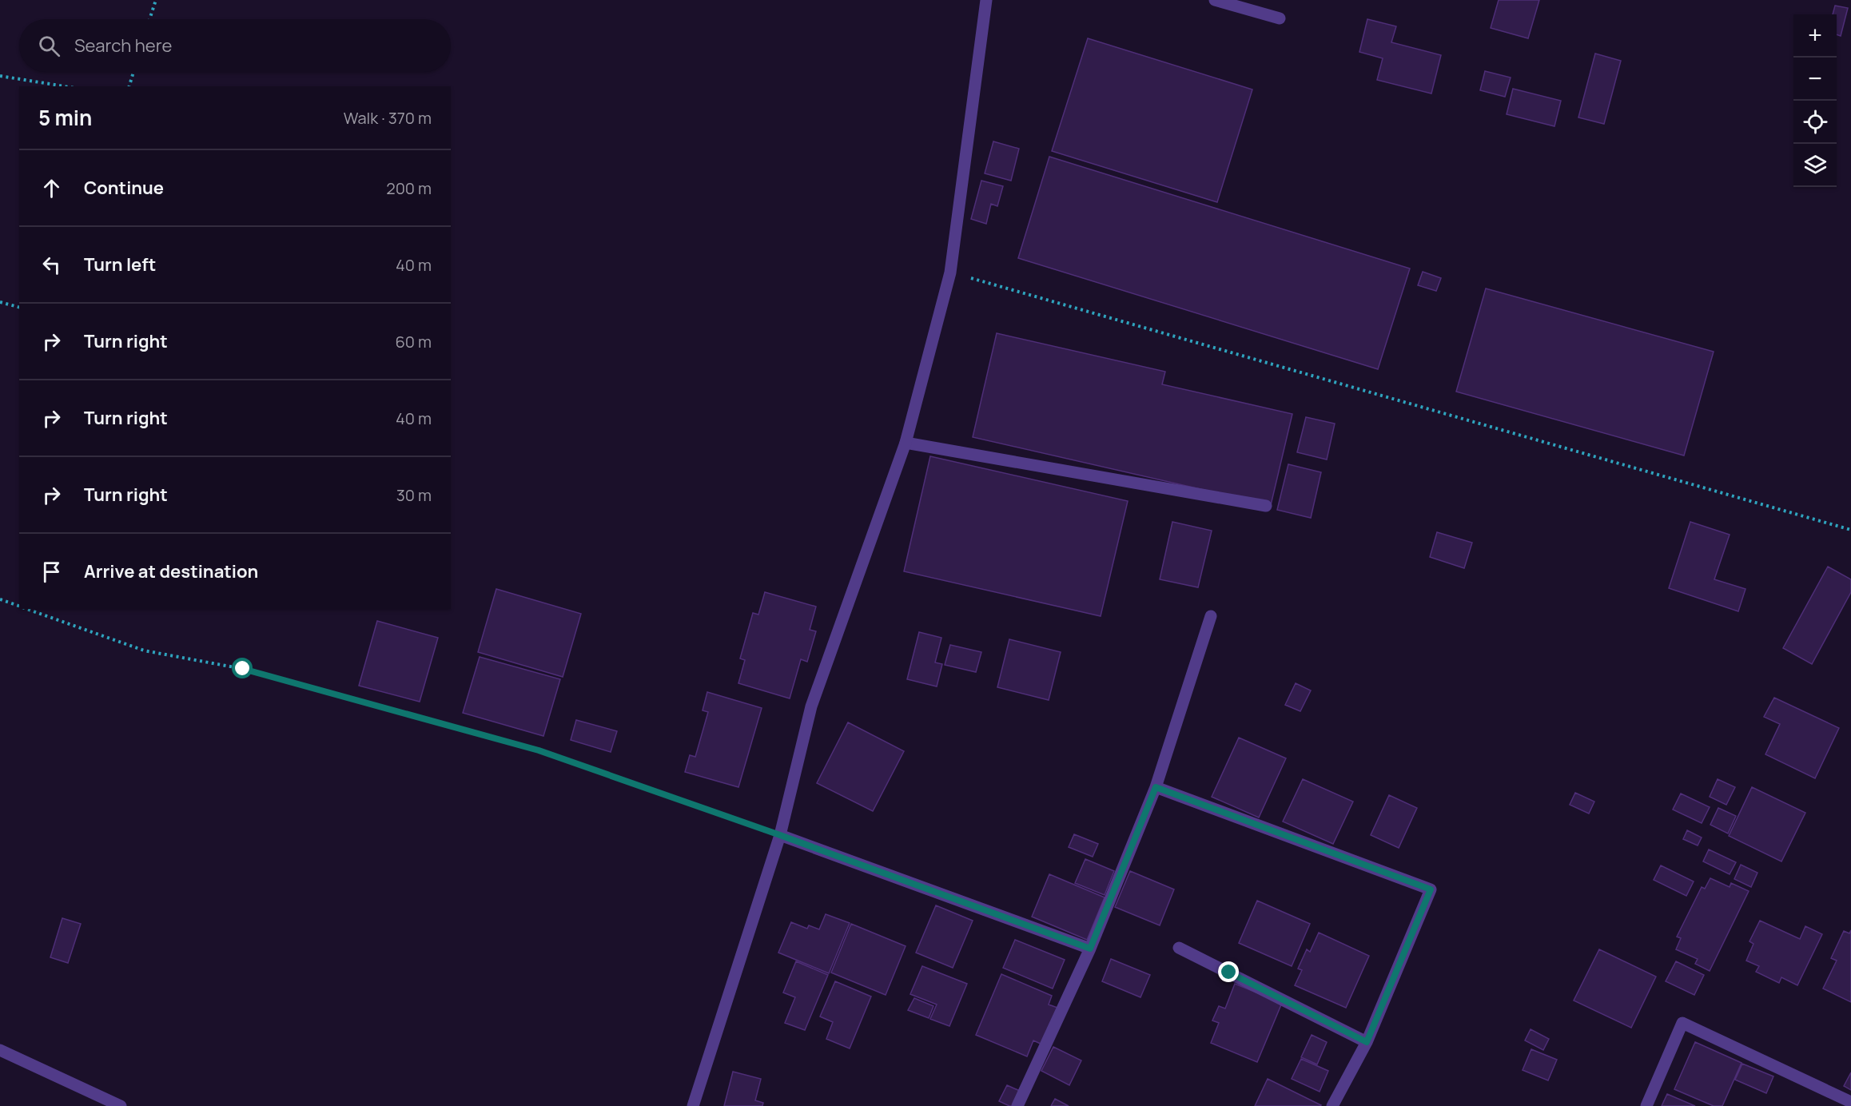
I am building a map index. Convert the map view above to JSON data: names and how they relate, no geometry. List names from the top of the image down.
{
  "page": {
    "map_buttons": ["+", "−"],
    "search": "Search here",
    "heading": ["5 min", "Walk · 370 m"],
    "list": [
      ["Continue", "200 m"],
      ["Turn left", "40 m"],
      ["Turn right", "60 m"],
      ["Turn right", "40 m"],
      ["Turn right", "30 m"],
      "Arrive at destination"
    ]
  }
}
